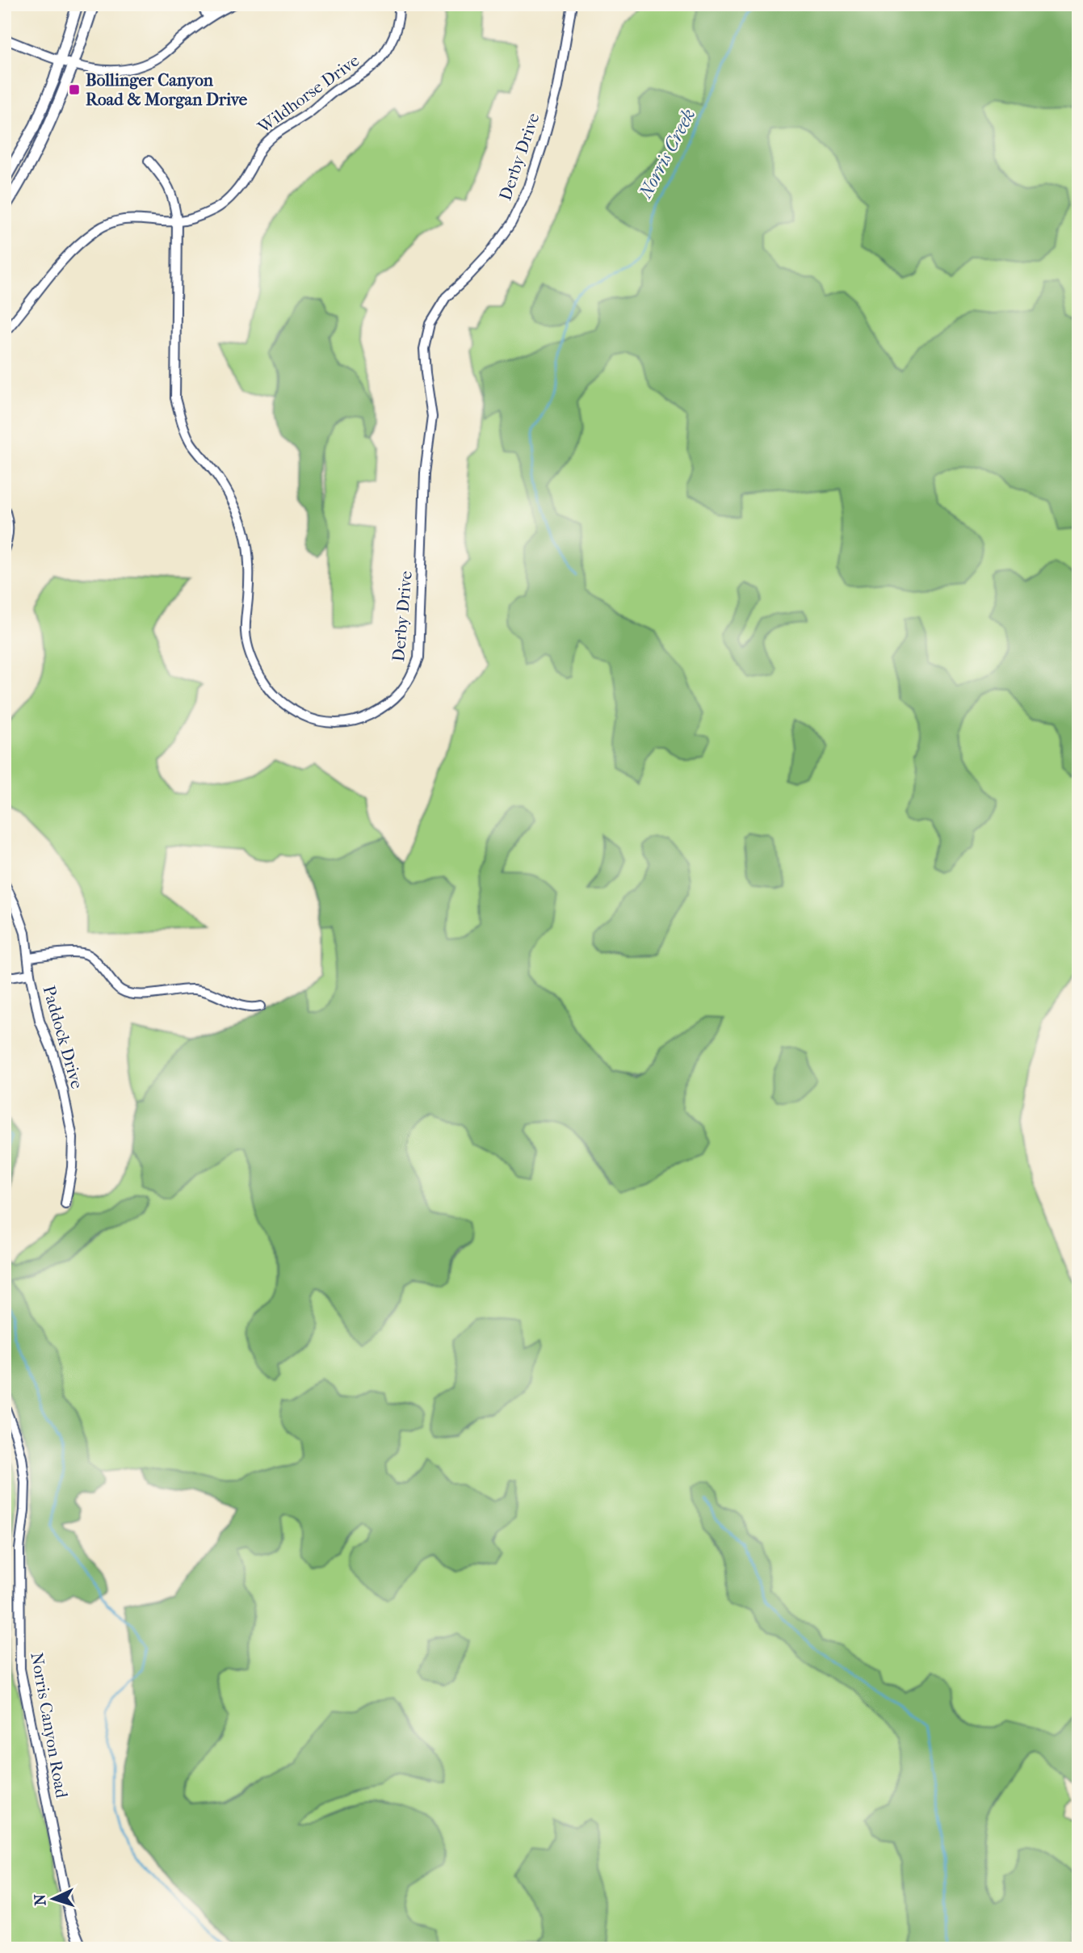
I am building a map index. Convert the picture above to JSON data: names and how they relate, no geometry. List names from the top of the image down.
{
  "streets": {
    "street": [
      "Wildhorse Drive",
      "Derby Drive",
      "Paddock Drive",
      "Norris Canyon Road"
    ]
  },
  "crossings": [
    ["Wildhorse Drive", "Derby Drive"]
  ],
  "water": ["Norris Creek"],
  "places": {
    "transit": ["Bollinger Canyon Road & Morgan Drive"]
  },
  "north": "left"
}
